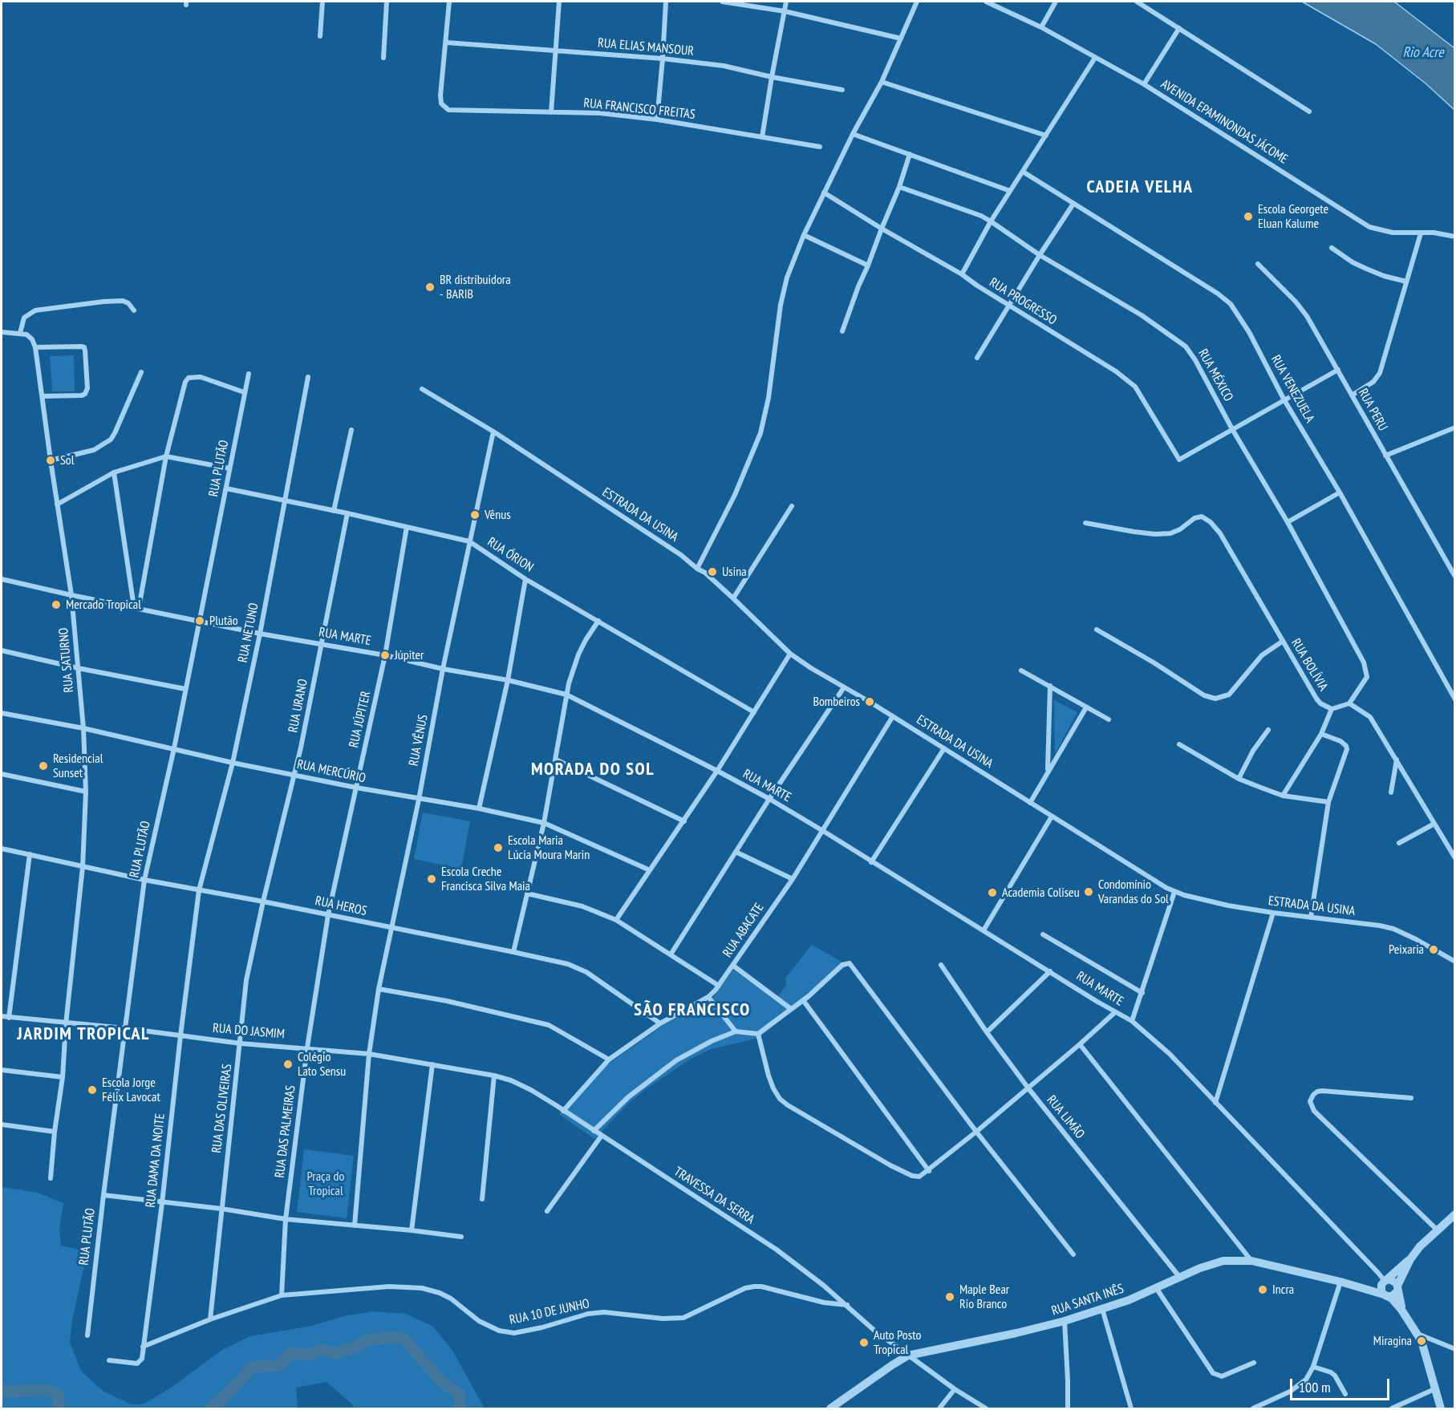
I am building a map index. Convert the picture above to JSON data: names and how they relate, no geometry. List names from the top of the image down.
{
  "streets": {
    "street": [
      "RUA ELIAS MANSOUR",
      "RUA FRANCISCO FREITAS",
      "AVENIDA EPAMINONDAS JÁCOME",
      "RUA PROGRESSO",
      "RUA MÉXICO",
      "RUA VENEZUELA",
      "RUA PERU",
      "RUA PLUTÃO",
      "ESTRADA DA USINA",
      "RUA ÓRION",
      "RUA NETUNO",
      "RUA MARTE",
      "RUA SATURNO",
      "RUA BOLÍVIA",
      "RUA URANO",
      "RUA JÚPITER",
      "RUA VÊNUS",
      "RUA MERCÚRIO",
      "RUA HEROS",
      "RUA ABACATE",
      "RUA DO JASMIM",
      "RUA DAS OLIVEIRAS",
      "RUA LIMÃO",
      "RUA DAS PALMEIRAS",
      "RUA DAMA DA NOITE",
      "TRAVESSA DA SERRA",
      "RUA SANTA INÊS",
      "RUA 10 DE JUNHO"
    ]
  },
  "crossings": [
    ["RUA ELIAS MANSOUR", "RUA FRANCISCO FREITAS"],
    ["RUA PROGRESSO", "RUA MÉXICO"],
    ["RUA PLUTÃO", "RUA ÓRION"],
    ["RUA PLUTÃO", "RUA MARTE"],
    ["RUA PLUTÃO", "RUA MERCÚRIO"],
    ["RUA PLUTÃO", "RUA HEROS"],
    ["RUA PLUTÃO", "RUA DO JASMIM"],
    ["ESTRADA DA USINA", "RUA VÊNUS"],
    ["ESTRADA DA USINA", "RUA ABACATE"],
    ["RUA ÓRION", "RUA NETUNO"],
    ["RUA ÓRION", "RUA URANO"],
    ["RUA ÓRION", "RUA JÚPITER"],
    ["RUA ÓRION", "RUA VÊNUS"],
    ["RUA NETUNO", "RUA MARTE"],
    ["RUA NETUNO", "RUA MERCÚRIO"],
    ["RUA NETUNO", "RUA HEROS"],
    ["RUA NETUNO", "RUA DAMA DA NOITE"],
    ["RUA MARTE", "RUA SATURNO"],
    ["RUA MARTE", "RUA URANO"],
    ["RUA MARTE", "RUA JÚPITER"],
    ["RUA MARTE", "RUA VÊNUS"],
    ["RUA MARTE", "RUA ABACATE"],
    ["RUA MARTE", "RUA SANTA INÊS"],
    ["RUA SATURNO", "RUA MERCÚRIO"],
    ["RUA SATURNO", "RUA HEROS"],
    ["RUA SATURNO", "RUA DO JASMIM"],
    ["RUA URANO", "RUA MERCÚRIO"],
    ["RUA URANO", "RUA HEROS"],
    ["RUA URANO", "RUA DAS OLIVEIRAS"],
    ["RUA JÚPITER", "RUA MERCÚRIO"],
    ["RUA JÚPITER", "RUA HEROS"],
    ["RUA JÚPITER", "RUA DAS PALMEIRAS"],
    ["RUA VÊNUS", "RUA MERCÚRIO"],
    ["RUA VÊNUS", "RUA HEROS"],
    ["RUA VÊNUS", "RUA DO JASMIM"],
    ["RUA HEROS", "RUA ABACATE"],
    ["RUA HEROS", "RUA DAS OLIVEIRAS"],
    ["RUA HEROS", "RUA DAS PALMEIRAS"],
    ["RUA HEROS", "RUA DAMA DA NOITE"],
    ["RUA ABACATE", "TRAVESSA DA SERRA"],
    ["RUA DO JASMIM", "RUA DAS OLIVEIRAS"],
    ["RUA DO JASMIM", "RUA DAS PALMEIRAS"],
    ["RUA DO JASMIM", "RUA DAMA DA NOITE"],
    ["RUA DO JASMIM", "TRAVESSA DA SERRA"],
    ["RUA DAS OLIVEIRAS", "RUA 10 DE JUNHO"],
    ["RUA LIMÃO", "RUA SANTA INÊS"],
    ["RUA DAS PALMEIRAS", "RUA 10 DE JUNHO"],
    ["RUA DAMA DA NOITE", "RUA 10 DE JUNHO"],
    ["TRAVESSA DA SERRA", "RUA SANTA INÊS"],
    ["TRAVESSA DA SERRA", "RUA 10 DE JUNHO"]
  ],
  "districts": [
    "CADEIA VELHA",
    "MORADA DO SOL",
    "SÃO FRANCISCO",
    "JARDIM TROPICAL"
  ],
  "water": ["Rio Acre"],
  "parks": ["Praça do Tropical"],
  "places": [
    "Escola Georgete Eluan Kalume",
    "BR distribuidora - BARIB",
    "Sol",
    "Vênus",
    "Usina",
    "Mercado Tropical",
    "Plutão",
    "Júpiter",
    "Bombeiros",
    "Residencial Sunset",
    "Escola Maria Lúcia Moura Marin",
    "Escola Creche Francisca Silva Maia",
    "Condomínio Varandas do Sol",
    "Academia Coliseu",
    "Peixaria",
    "Colégio Lato Sensu",
    "Escola Jorge Félix Lavocat",
    "Incra",
    "Maple Bear Rio Branco",
    "Miragina",
    "Auto Posto Tropical"
  ],
  "scale_bar": "100 m"
}
